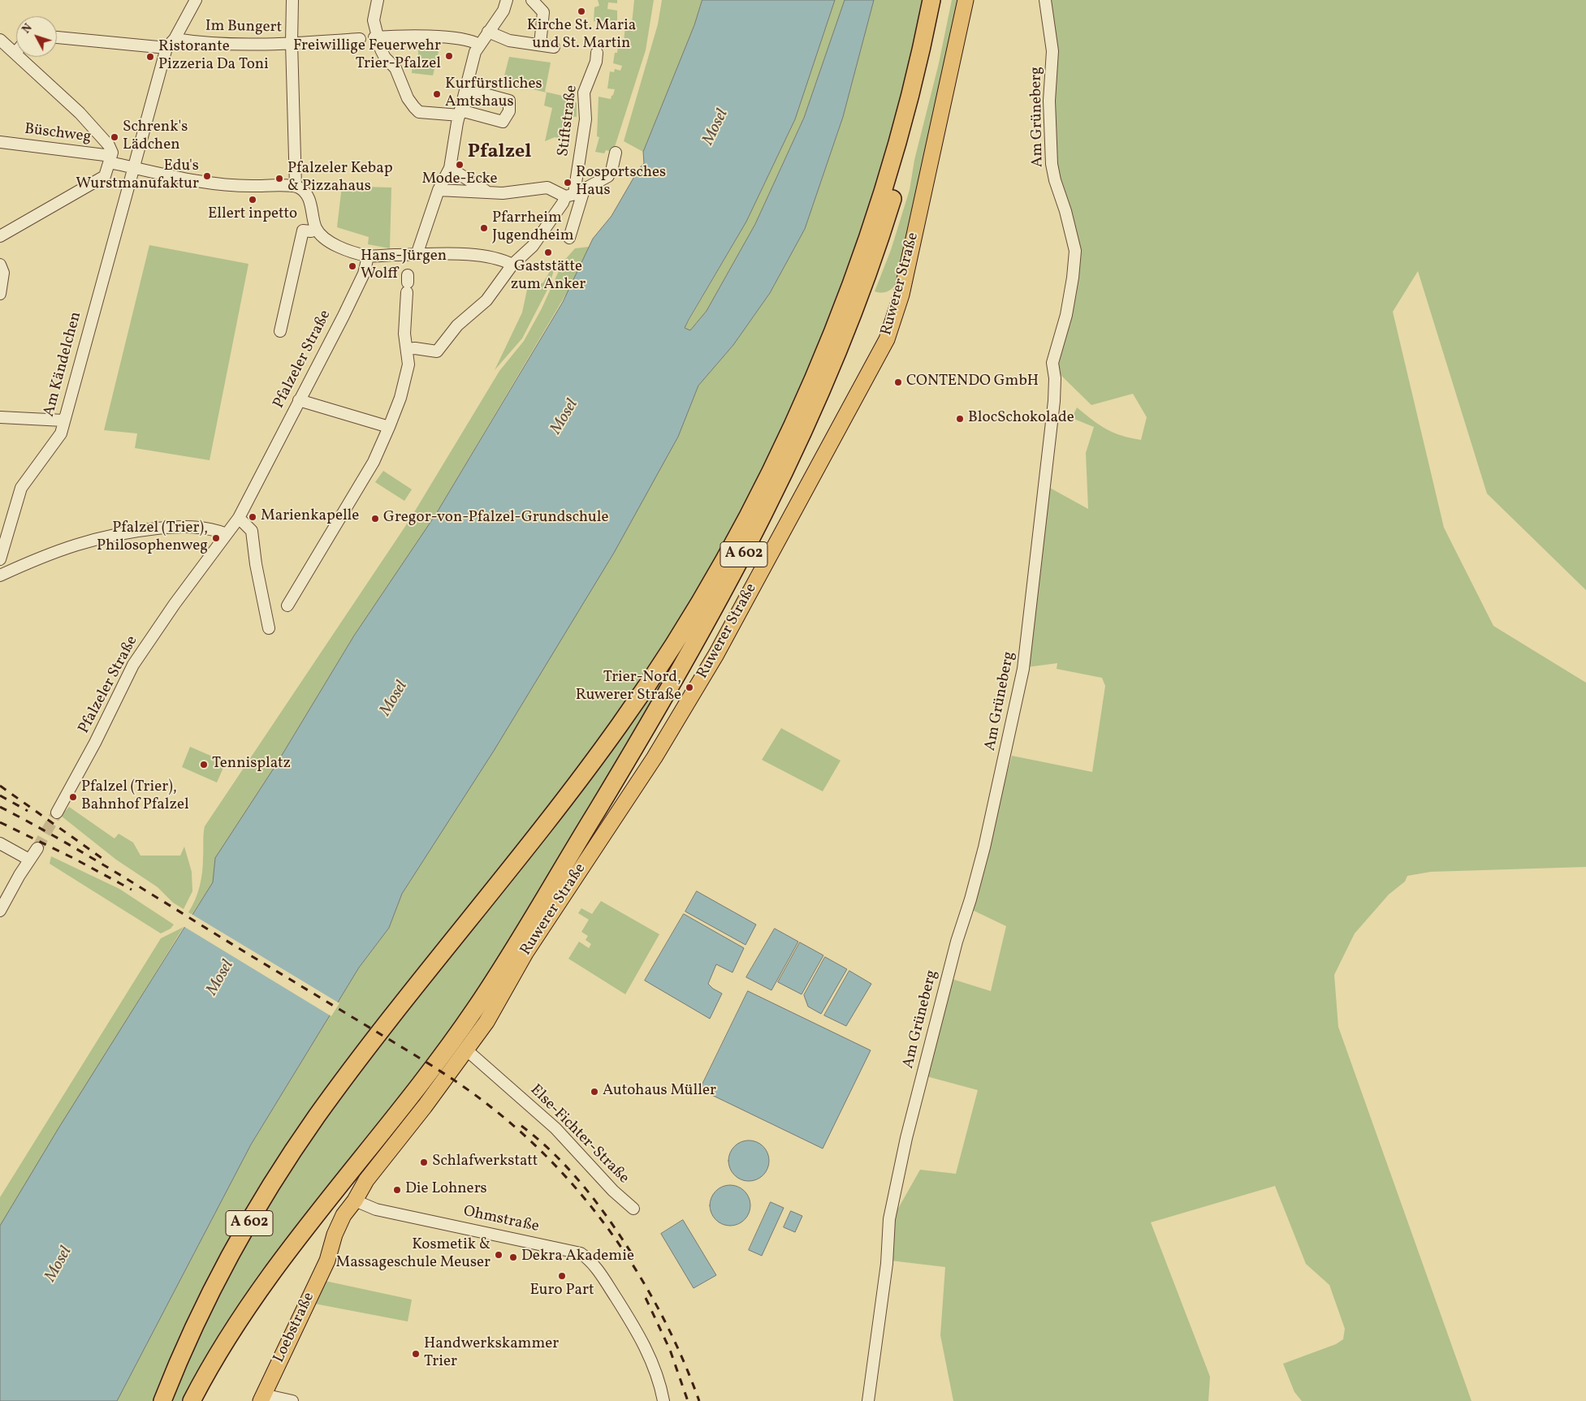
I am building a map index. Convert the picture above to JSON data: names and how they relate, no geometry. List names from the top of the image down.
{
  "streets": {
    "highway": ["A 602"],
    "main road": ["Ruwerer Straße", "Loebstraße"],
    "street": [
      "Im Bungert",
      "Am Grüneberg",
      "Stiftstraße",
      "Büschweg",
      "Pfalzeler Straße",
      "Am Kändelchen",
      "Else-Fichter-Straße",
      "Ohmstraße"
    ]
  },
  "crossings": [
    ["Im Bungert", "Büschweg"],
    ["Büschweg", "Am Kändelchen"],
    ["Ruwerer Straße", "Else-Fichter-Straße"],
    ["Ruwerer Straße", "Ohmstraße"],
    ["Ruwerer Straße", "Loebstraße"],
    ["Ohmstraße", "Loebstraße"]
  ],
  "districts": ["Pfalzel"],
  "water": ["Mosel"],
  "places": [
    "Kirche St. Maria und St. Martin",
    "Freiwillige Feuerwehr Trier-Pfalzel",
    "Ristorante Pizzeria Da Toni",
    "Kurfürstliches Amtshaus",
    "Schrenk's Lädchen",
    "Mode-Ecke",
    "Edu's Wurstmanufaktur",
    "Pfalzeler Kebap & Pizzahaus",
    "Rosportsches Haus",
    "Ellert inpetto",
    "Pfarrheim Jugendheim",
    "Gaststätte zum Anker",
    "Hans-Jürgen Wolff",
    "CONTENDO GmbH",
    "BlocSchokolade",
    "Marienkapelle",
    "Gregor-von-Pfalzel-Grundschule",
    "Pfalzel (Trier), Philosophenweg",
    "Trier-Nord, Ruwerer Straße",
    "Tennisplatz",
    "Pfalzel (Trier), Bahnhof Pfalzel",
    "Autohaus Müller",
    "Schlafwerkstatt",
    "Die Lohners",
    "Kosmetik & Massageschule Meuser",
    "Dekra Akademie",
    "Euro Part",
    "Handwerkskammer Trier"
  ],
  "north": "top left"
}
